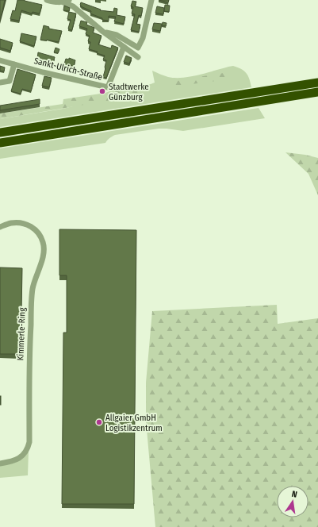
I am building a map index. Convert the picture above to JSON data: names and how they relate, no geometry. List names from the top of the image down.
{
  "streets": {
    "street": ["Sankt-Ulrich-Straße", "Kimmerle-Ring"]
  },
  "places": ["Stadtwerke Günzburg", "Allgaier GmbH Logistikzentrum"],
  "north": "top"
}
